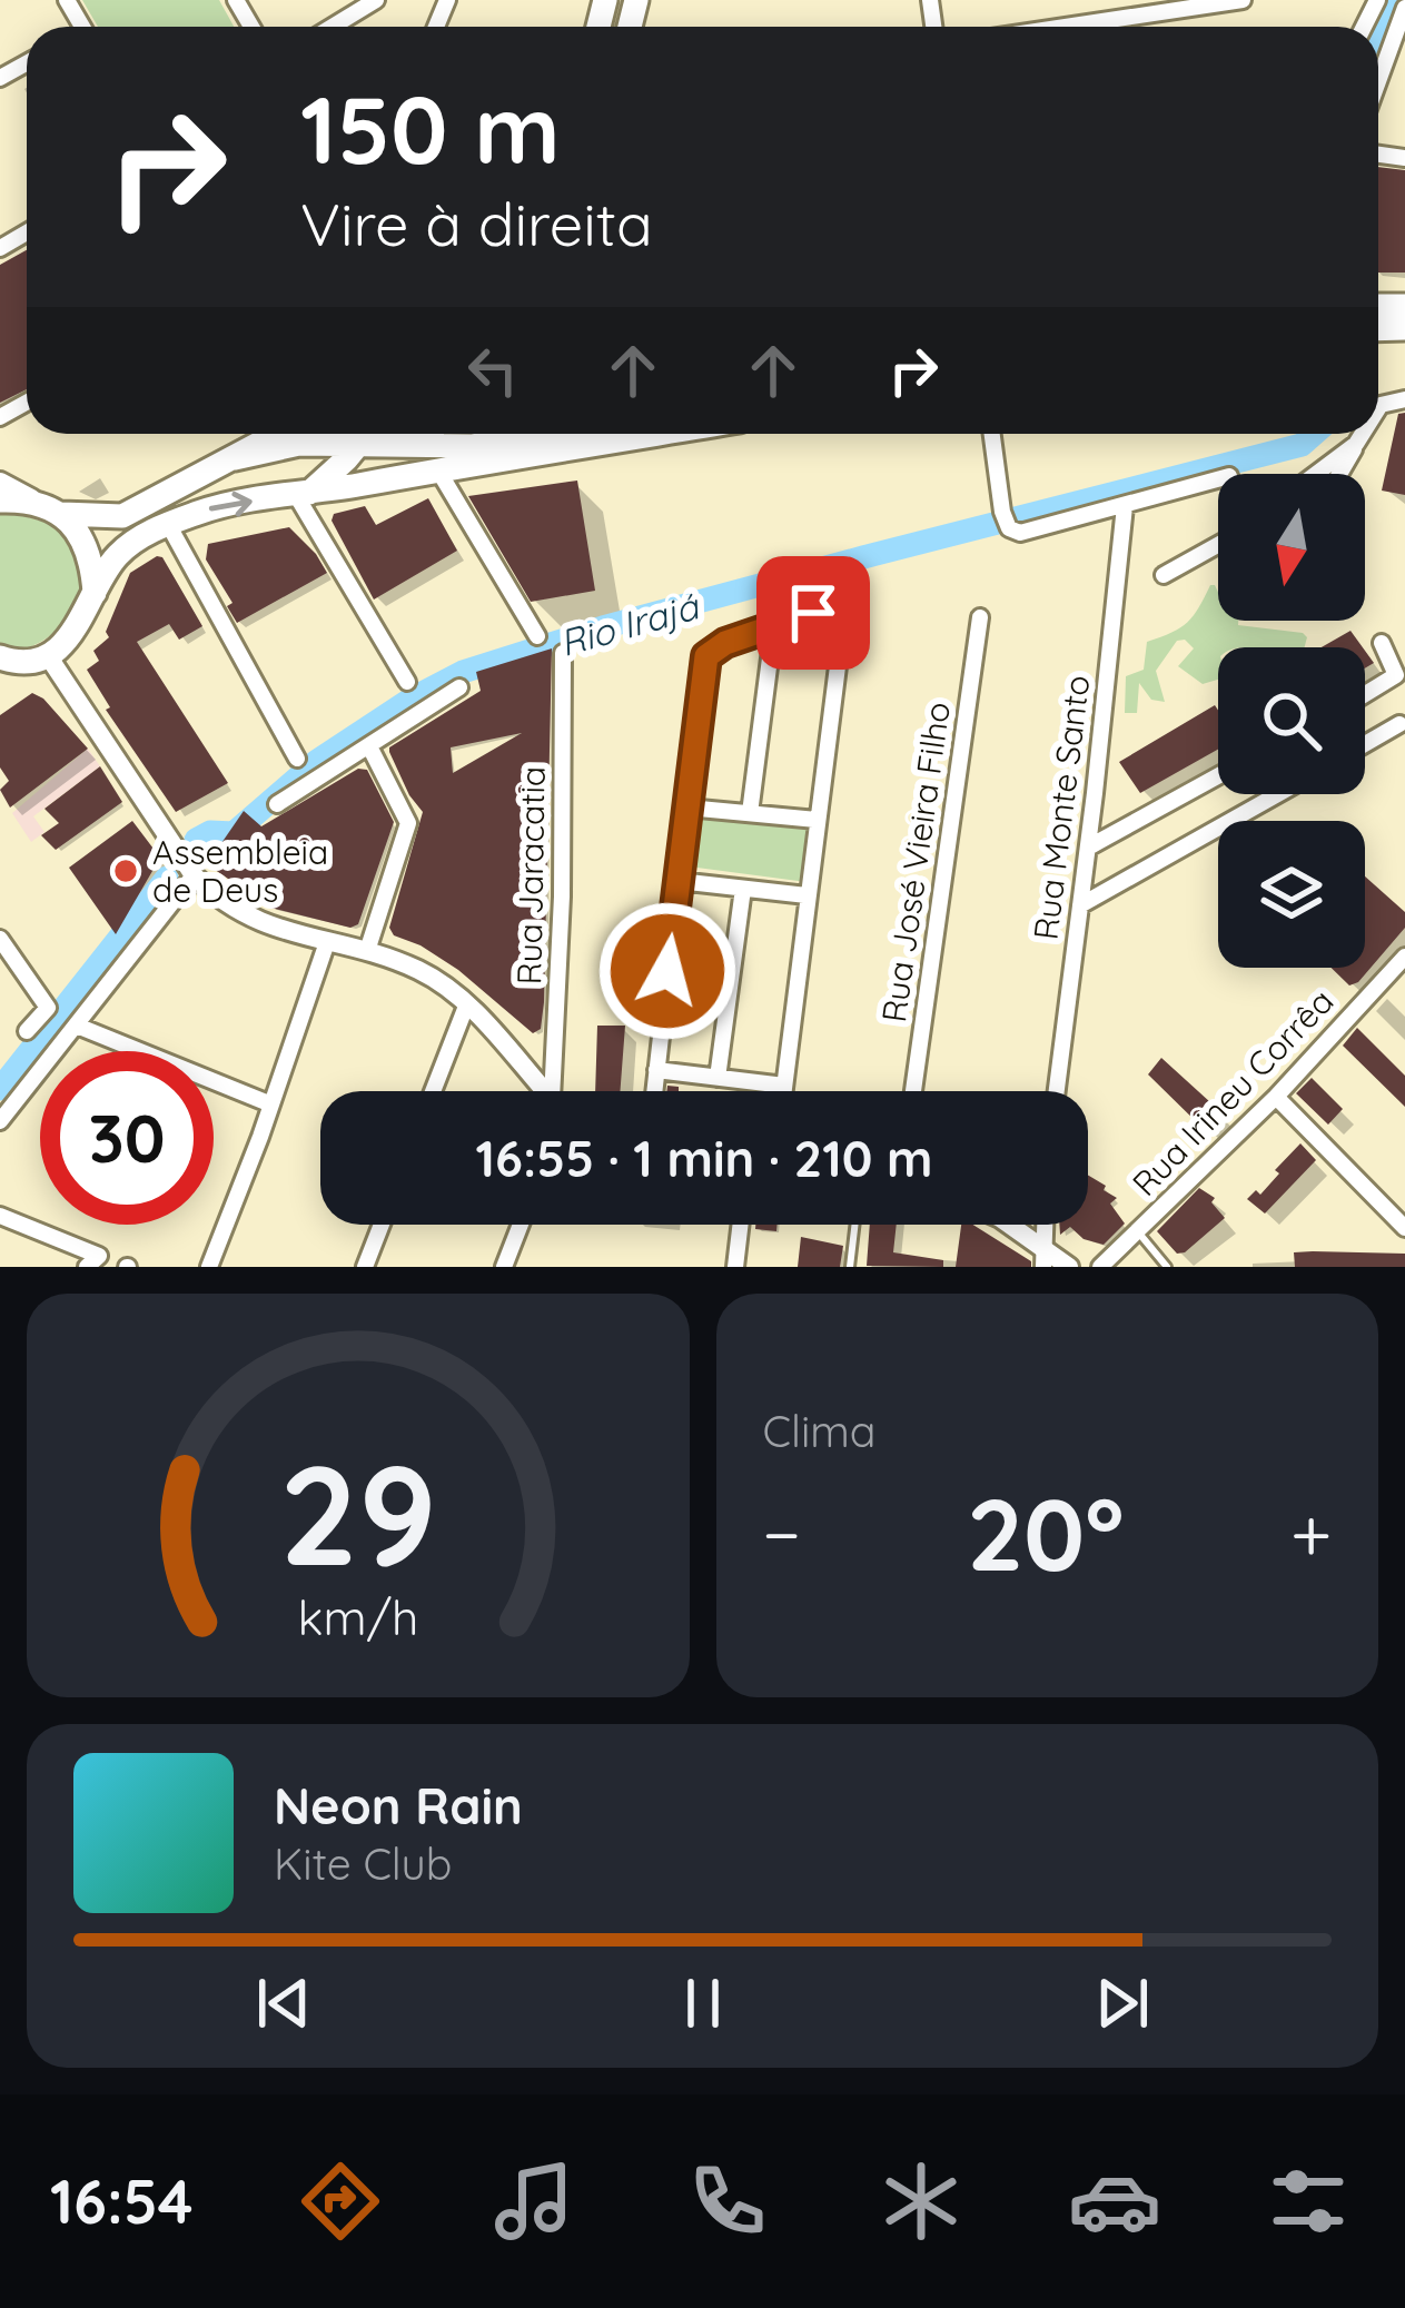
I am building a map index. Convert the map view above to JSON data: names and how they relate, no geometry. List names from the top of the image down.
{
  "streets": {
    "street": [
      "Rua Monte Santo",
      "Rua José Vieira Filho",
      "Rua Jaracatia",
      "Rua Irineu Corrêa"
    ]
  },
  "water": ["Rio Irajá"],
  "places": ["Assembleia de Deus"],
  "north": "bottom",
  "page": {
    "turn": ["150 m", "Vire à direita"],
    "limit": "30",
    "trip": "16:55 · 1 min · 210 m",
    "tile": "Clima",
    "heat": ["−", "20°", "+"],
    "song": ["Neon Rain", "Kite Club"],
    "tabs": "16:54",
    "gauge": ["29", "km/h"]
  }
}
